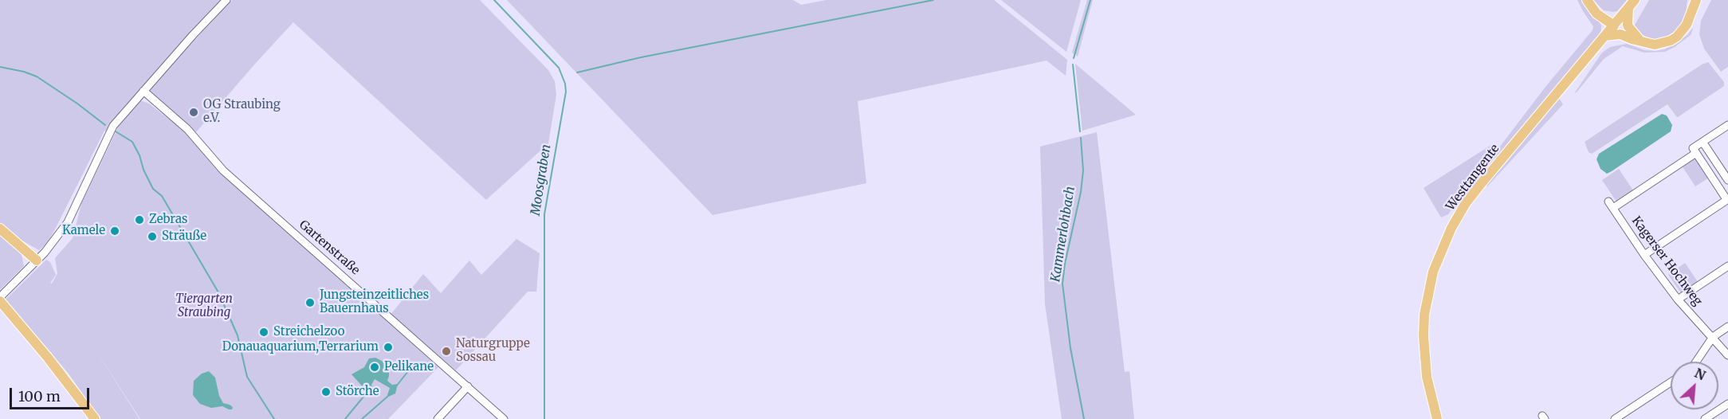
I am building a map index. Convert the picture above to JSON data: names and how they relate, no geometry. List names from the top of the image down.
{
  "streets": {
    "main road": ["Westtangente"],
    "street": ["Gartenstraße", "Kagerser Hochweg"]
  },
  "water": ["Moosgraben", "Kammerlohbach"],
  "parks": ["Tiergarten Straubing"],
  "places": [
    "OG Straubing e.V.",
    "Zebras",
    "Kamele",
    "Sträuße",
    "Jungsteinzeitliches Bauernhaus",
    "Streichelzoo",
    "Donauaquarium,Terrarium",
    "Naturgruppe Sossau",
    "Pelikane",
    "Störche"
  ],
  "scale_bar": "100 m",
  "north": "top right"
}
